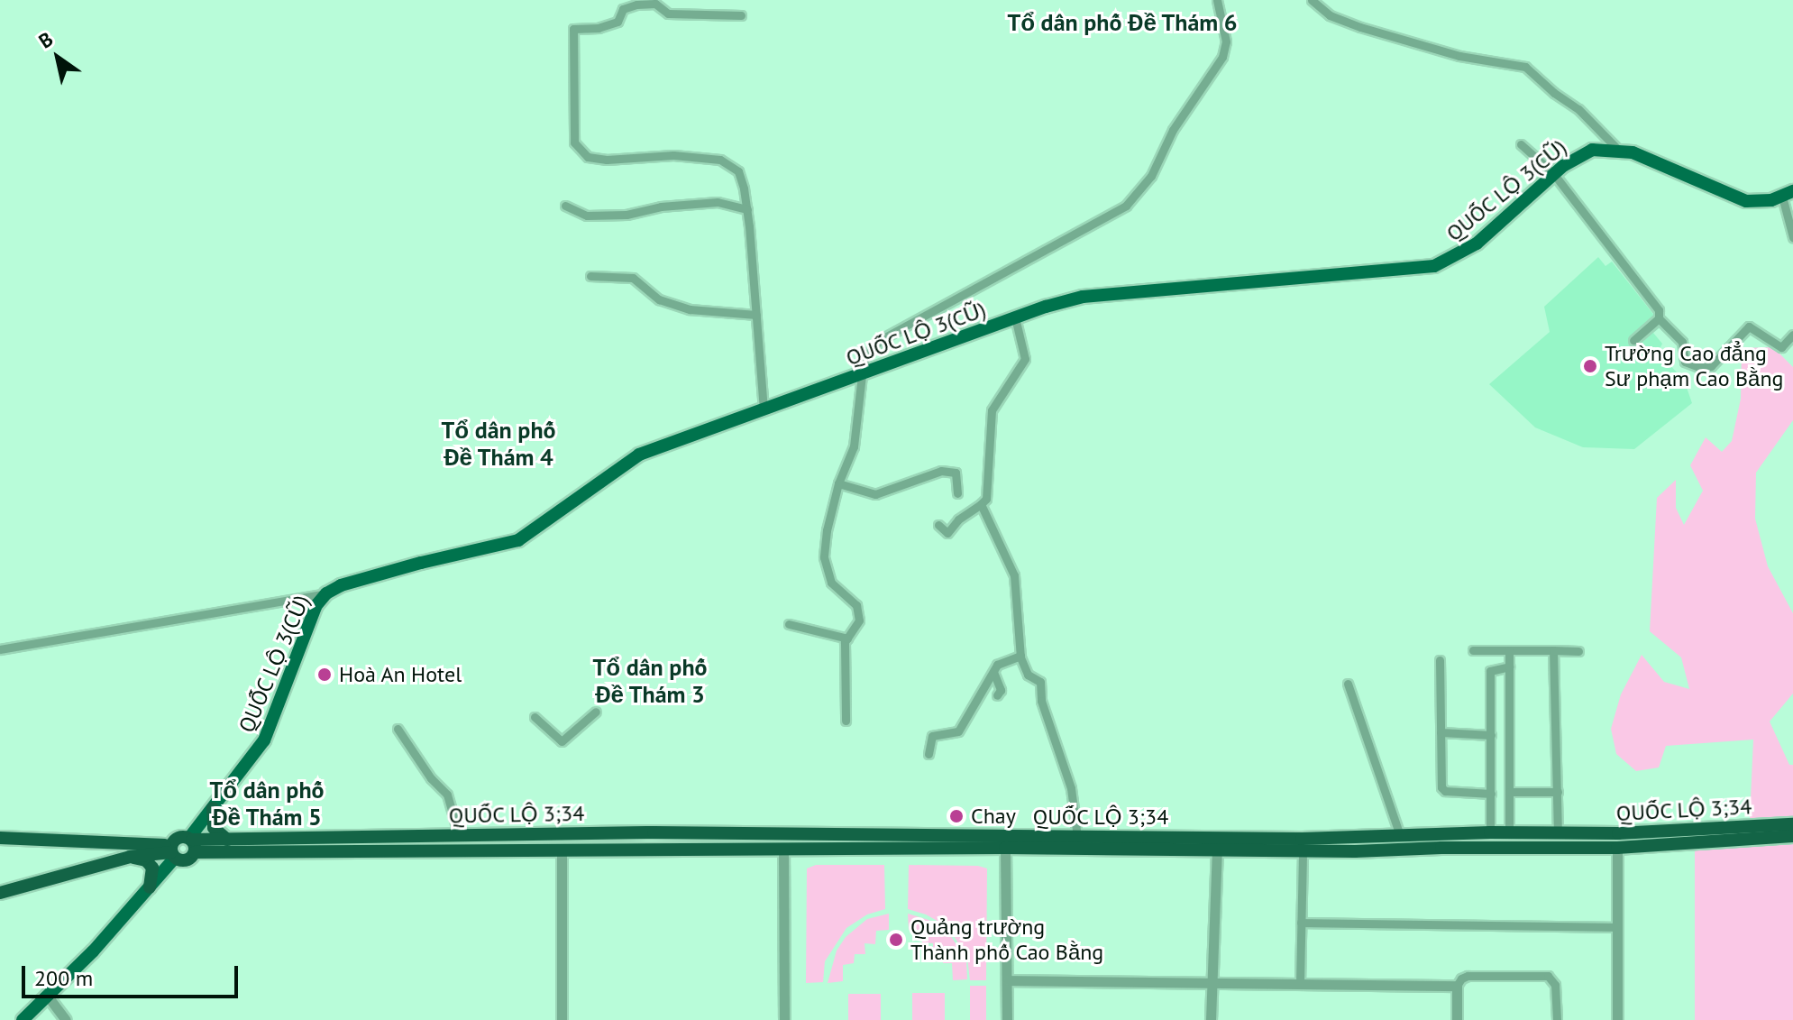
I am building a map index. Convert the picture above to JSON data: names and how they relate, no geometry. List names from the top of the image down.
{
  "streets": {
    "highway": ["QUỐC LỘ 3;34"],
    "main road": ["QUỐC LỘ 3(CŨ)"]
  },
  "crossings": [
    ["QUỐC LỘ 3(CŨ)", "QUỐC LỘ 3;34"]
  ],
  "districts": [
    "Tổ dân phố Đề Thám 6",
    "Tổ dân phố Đề Thám 4",
    "Tổ dân phố Đề Thám 3",
    "Tổ dân phố Đề Thám 5"
  ],
  "places": [
    "Trường Cao đẳng Sư phạm Cao Bằng",
    "Hoà An Hotel",
    "Chay",
    "Quảng trường Thành phố Cao Bằng"
  ],
  "scale_bar": "200 m",
  "north": "top left"
}
